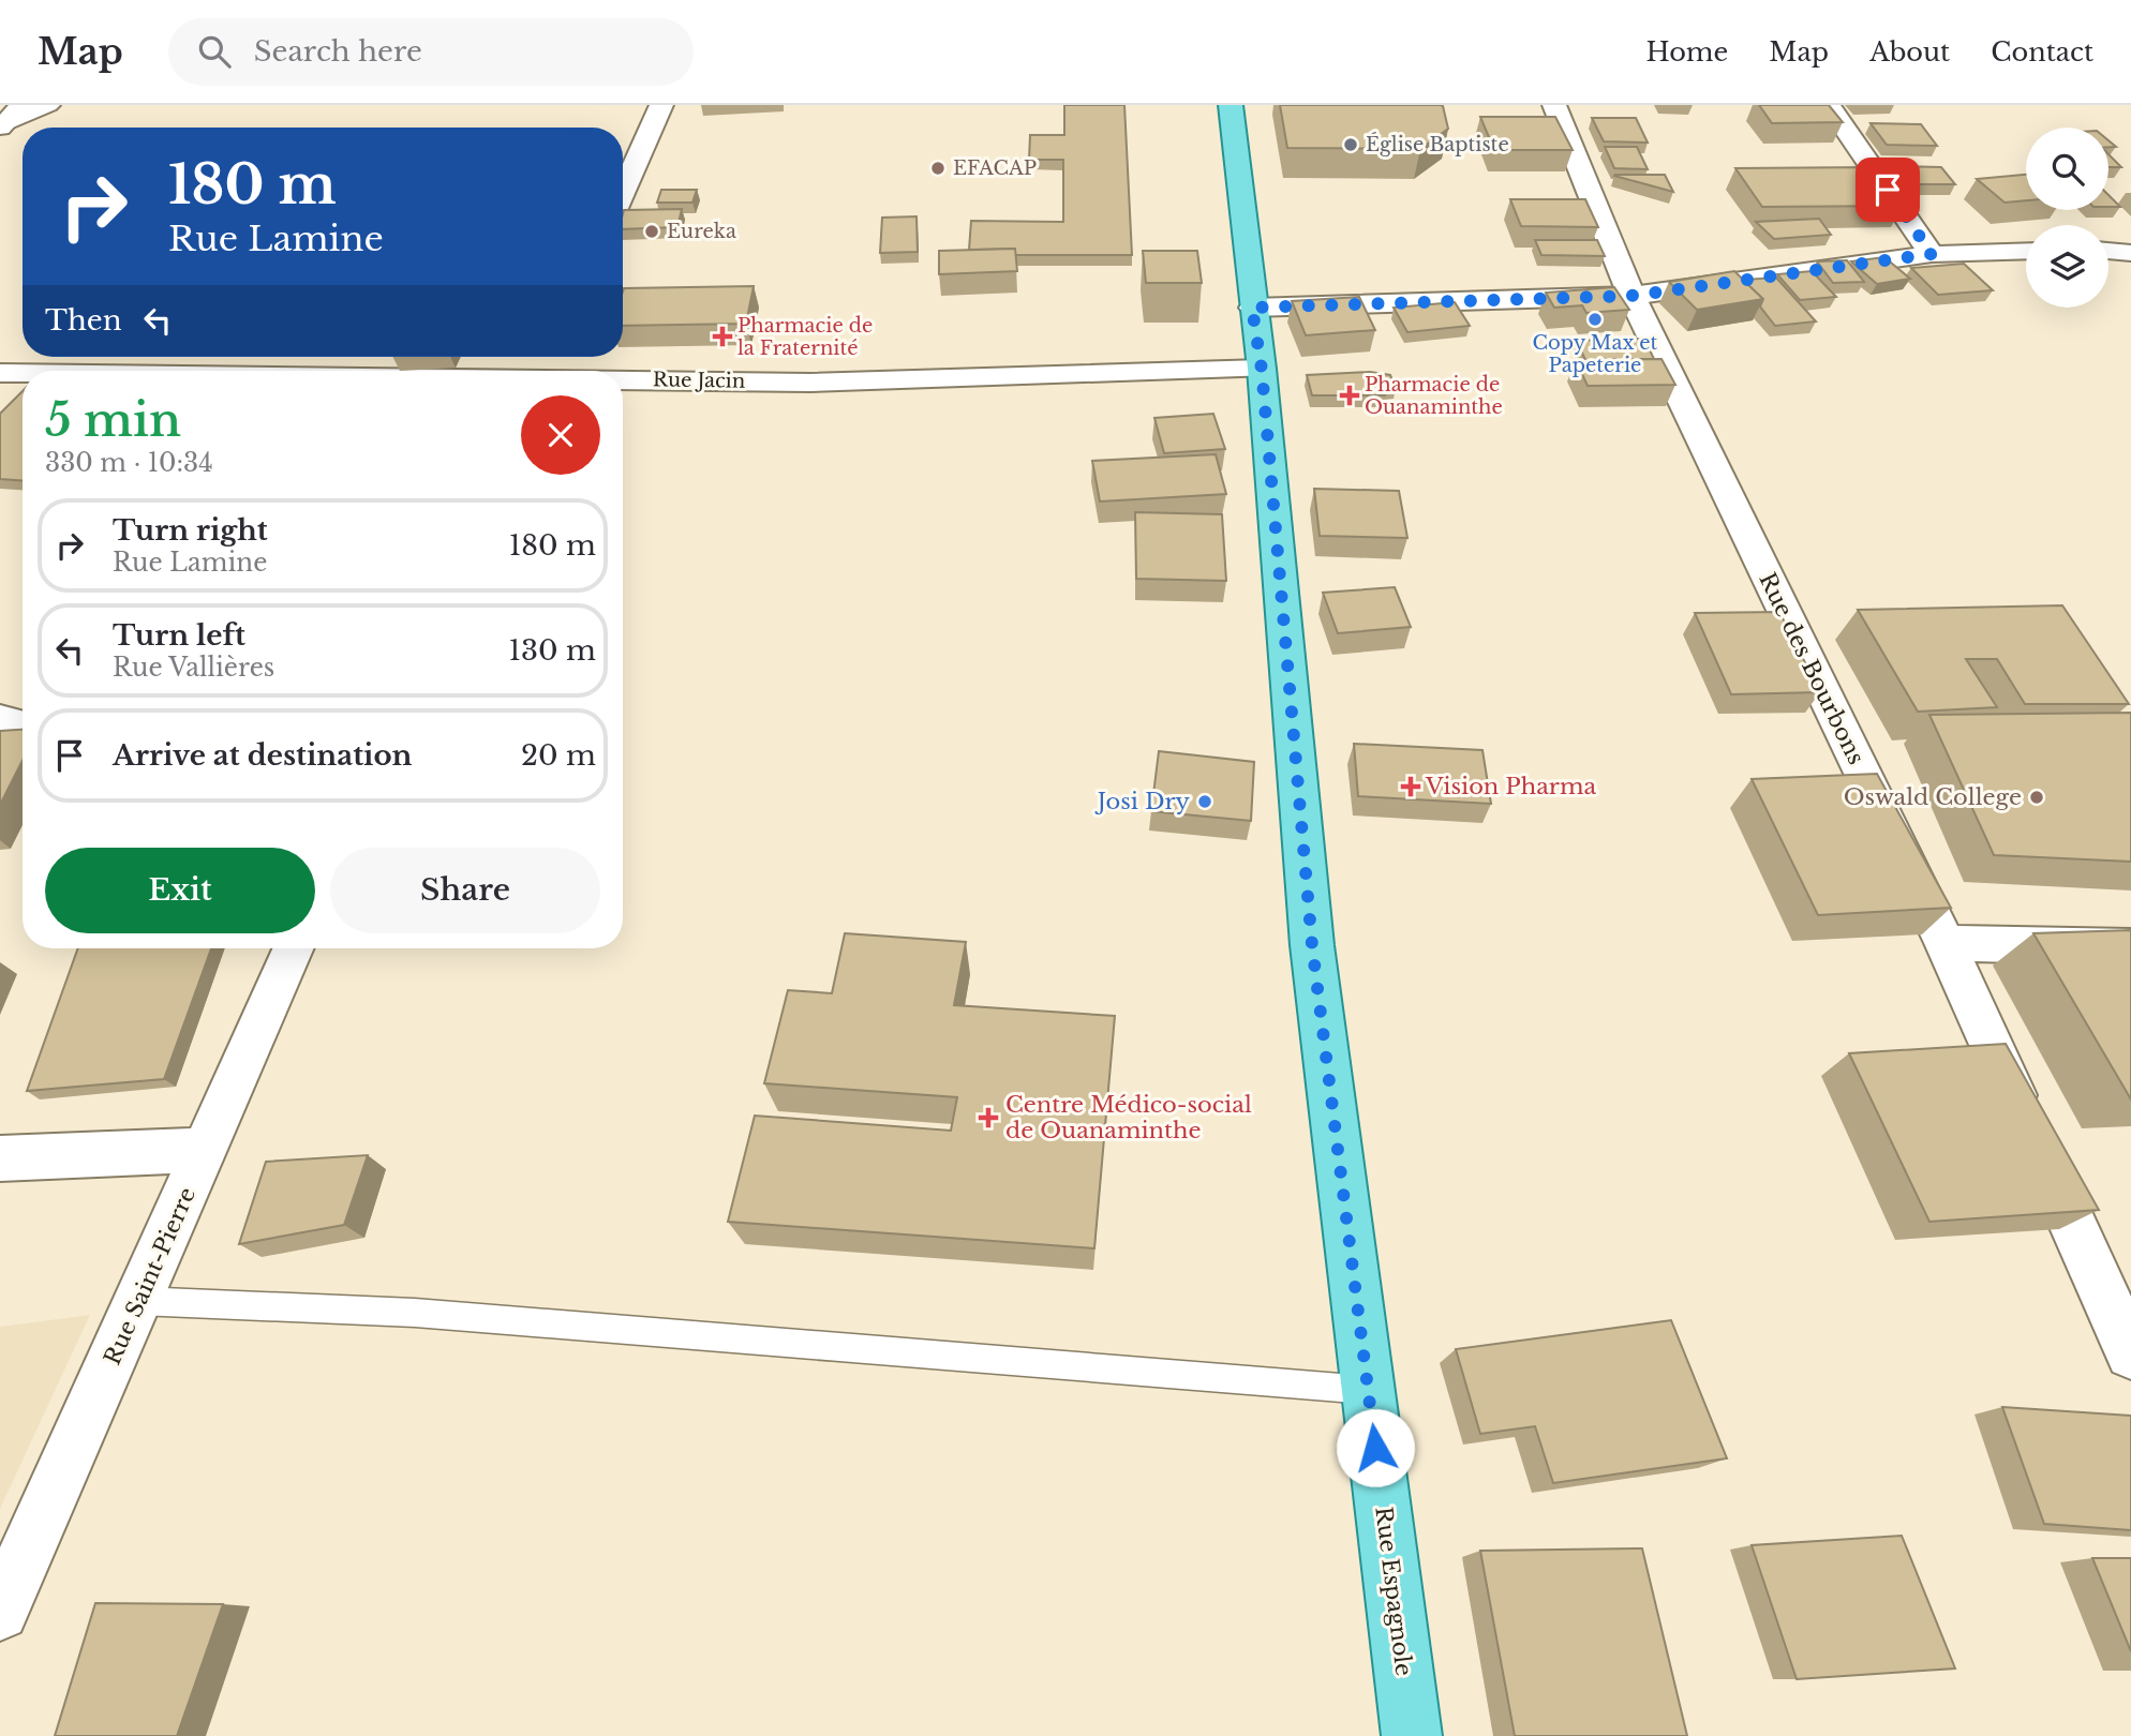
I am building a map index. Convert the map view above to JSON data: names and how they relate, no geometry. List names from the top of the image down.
{
  "streets": {
    "main road": ["Rue Espagnole"],
    "street": ["Rue Jacin", "Rue des Bourbons", "Rue Saint-Pierre"]
  },
  "crossings": [
    ["Rue Jacin", "Rue Espagnole"]
  ],
  "places": {
    "other": [
      "Église Baptiste",
      "EFACAP",
      "Eureka",
      "Copy Max et Papeterie",
      "Oswald College",
      "Josi Dry"
    ],
    "health": [
      "Pharmacie de la Fraternité",
      "Pharmacie de Ouanaminthe",
      "Vision Pharma",
      "Centre Médico-social de Ouanaminthe"
    ]
  },
  "page": {
    "header": "Map",
    "search": "Search here",
    "nav": [
      "Home",
      "Map",
      "About",
      "Contact"
    ],
    "turn": ["180 m", "Rue Lamine"],
    "then": "Then",
    "heading": ["5 min", "330 m · 10:34"],
    "list": [
      {
        "name": "Turn right",
        "note": "Rue Lamine",
        "value": "180 m"
      },
      {
        "name": "Turn left",
        "note": "Rue Vallières",
        "value": "130 m"
      },
      {
        "name": "Arrive at destination",
        "value": "20 m"
      }
    ],
    "buttons": ["Exit", "Share"]
  }
}
